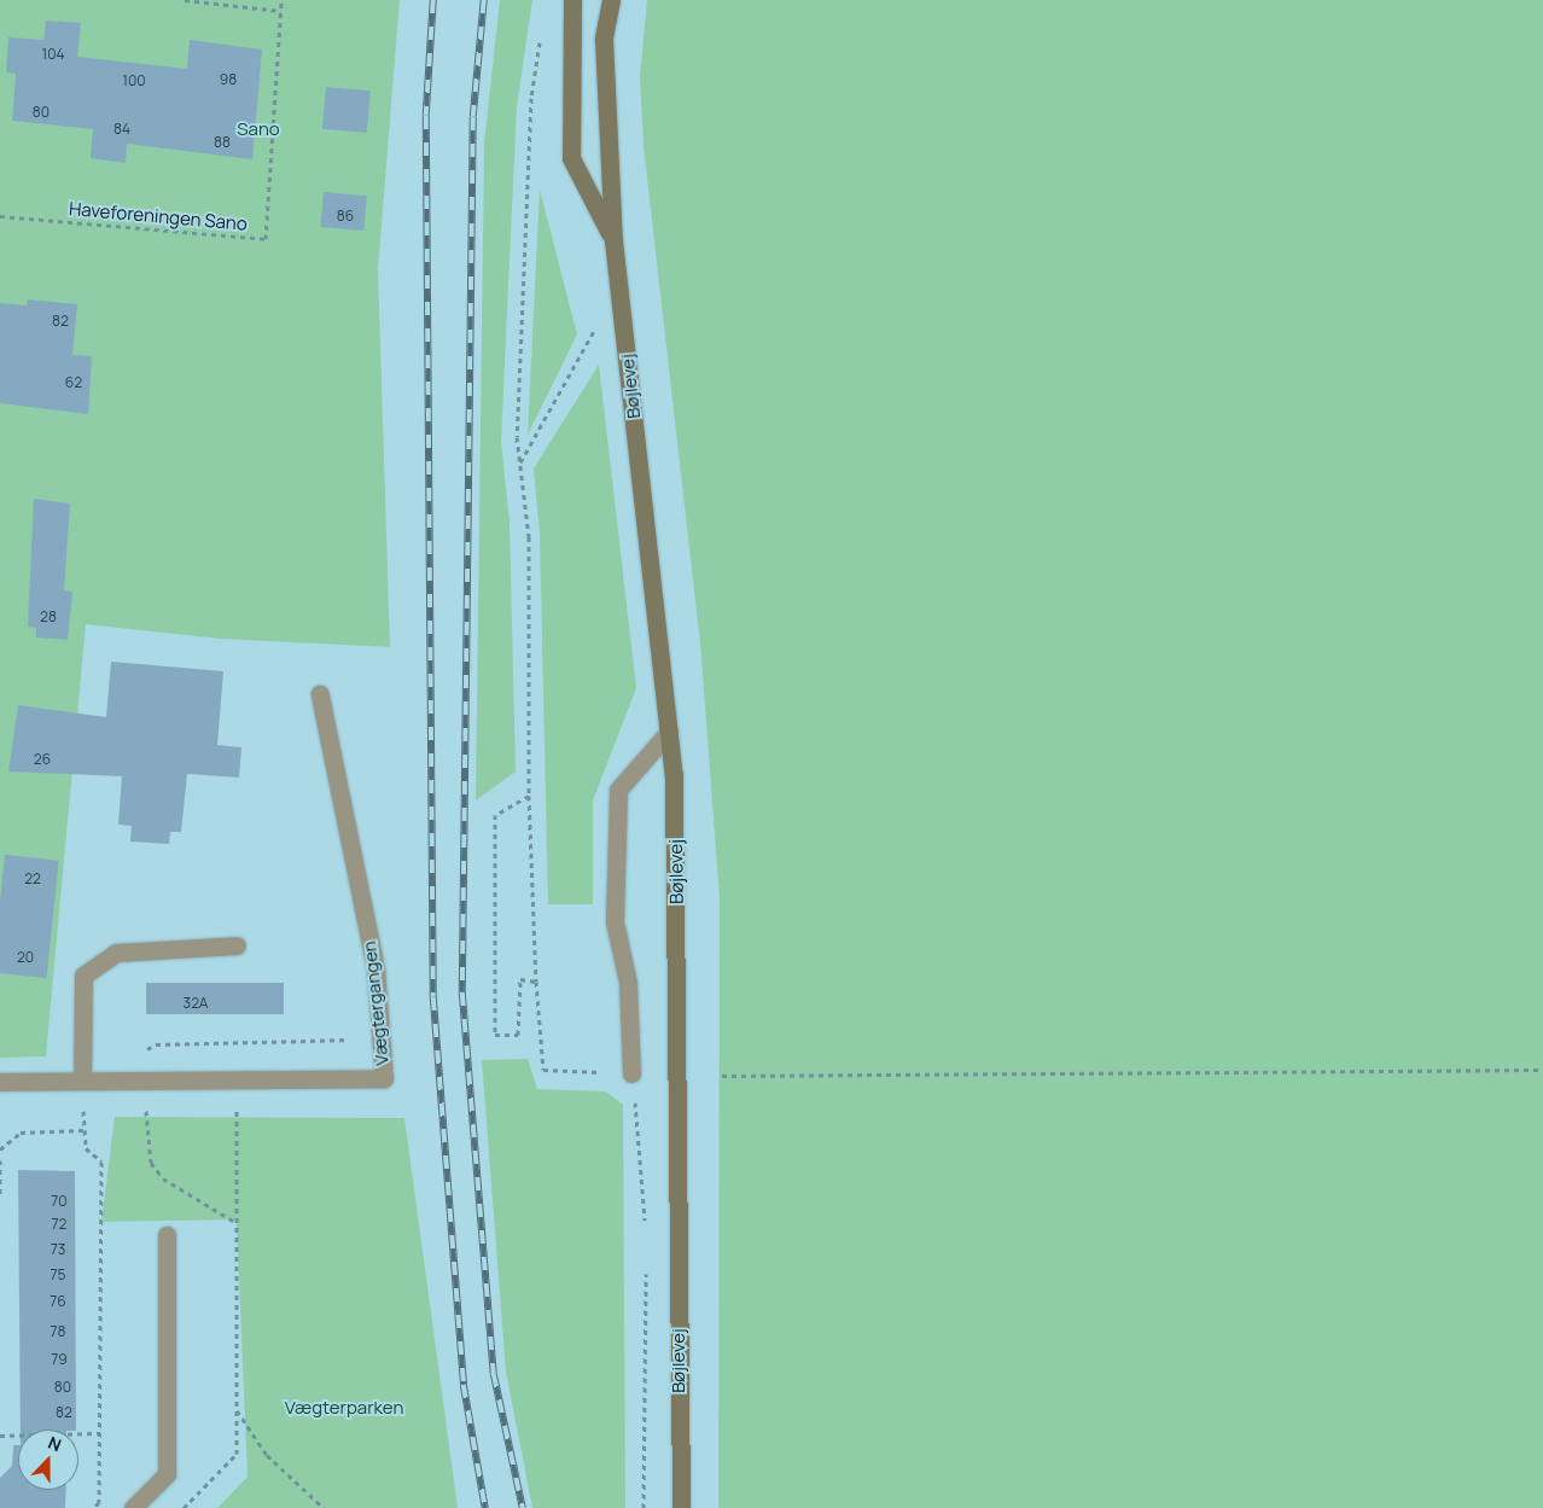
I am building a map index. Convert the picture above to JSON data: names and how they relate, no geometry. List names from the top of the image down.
{
  "streets": {
    "street": ["Bøjlevej", "Vægtergangen"],
    "path": ["Haveforeningen Sano"]
  },
  "parks": ["Sano", "Vægterparken"],
  "house_numbers": [
    "104",
    "98",
    "100",
    "80",
    "84",
    "88",
    "86",
    "82",
    "62",
    "28",
    "26",
    "22",
    "20",
    "32A",
    "70",
    "72",
    "73",
    "75",
    "76",
    "78",
    "79",
    "80",
    "82"
  ],
  "north": "top"
}
